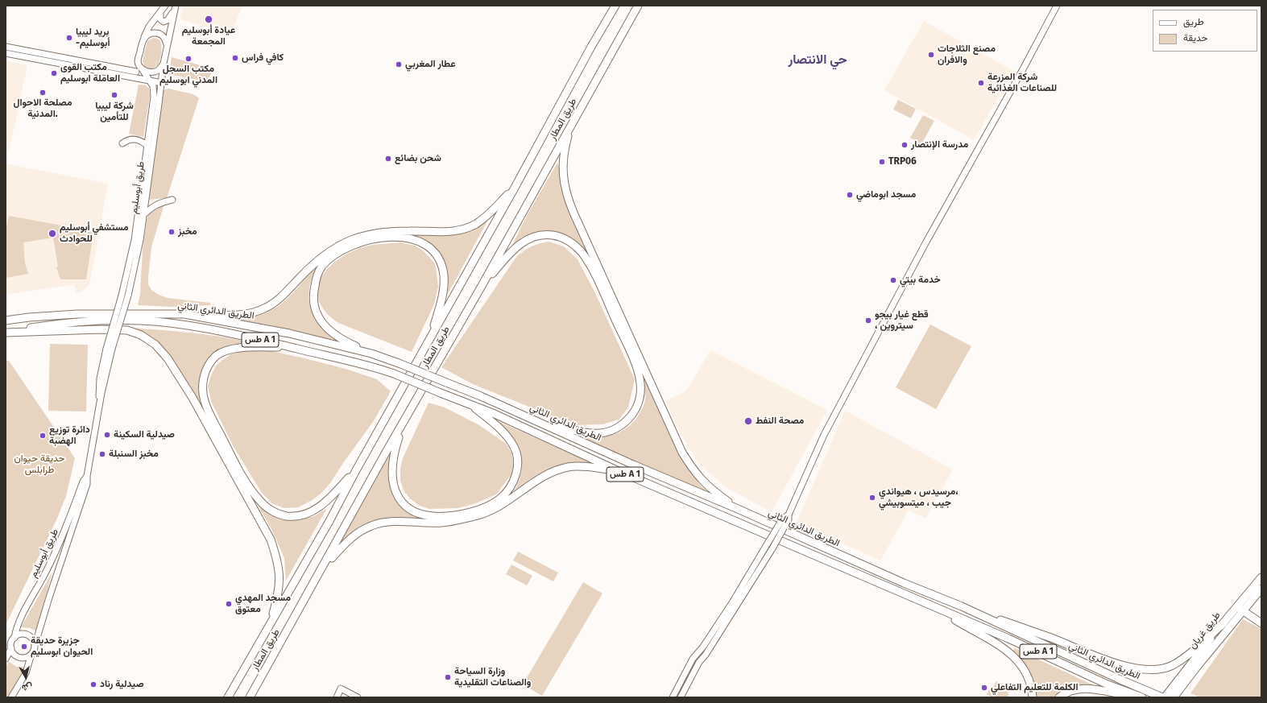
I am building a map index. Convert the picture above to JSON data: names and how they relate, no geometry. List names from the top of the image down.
{
  "streets": {
    "highway": [
      "طريق المطار",
      "الطريق الدائري الثاني",
      "طس A 1",
      "طريق غريان"
    ],
    "main road": ["طريق أبوسليم"]
  },
  "districts": ["حي الانتصار"],
  "parks": ["حديقة حيوان طرابلس"],
  "places": [
    "عيادة أبوسليم المجمعة",
    "بريد ليبيا -أبوسليم",
    "مصنع الثلاجات والافران",
    "كافي فراس",
    "مكتب السجل المدني ابوسليم",
    "عطار المغربي",
    "مكتب القوى العاملة ابوسليم",
    "شركة المزرعة للصناعات الغذائية",
    "مصلحة الاحوال المدنية.",
    "شركة ليبيا للتأمين",
    "مدرسة الإنتصار",
    "شحن بضائع",
    "TRP06",
    "مسجد ابوماضي",
    "مخبز",
    "مستشفي أبوسليم للحوادث",
    "خدمة بيتي",
    "قطع غيار بيجو ، سيتروين",
    "مصحة النفط",
    "صيدلية السكينة",
    "دائرة توزيع الهضبة",
    "مخبز السنبلة",
    "مرسيدس ، هيواندي، جيب ، ميتسوبيشي",
    "مسجد المهدي معتوق",
    "جزيرة حديقة الحيوان ابوسليم",
    "وزارة السياحة والصناعات التقليدية",
    "صيدلية رناد",
    "الكلمة للتعليم التفاعلي"
  ],
  "legend": ["طريق", "حديقة"],
  "north": "bottom"
}
